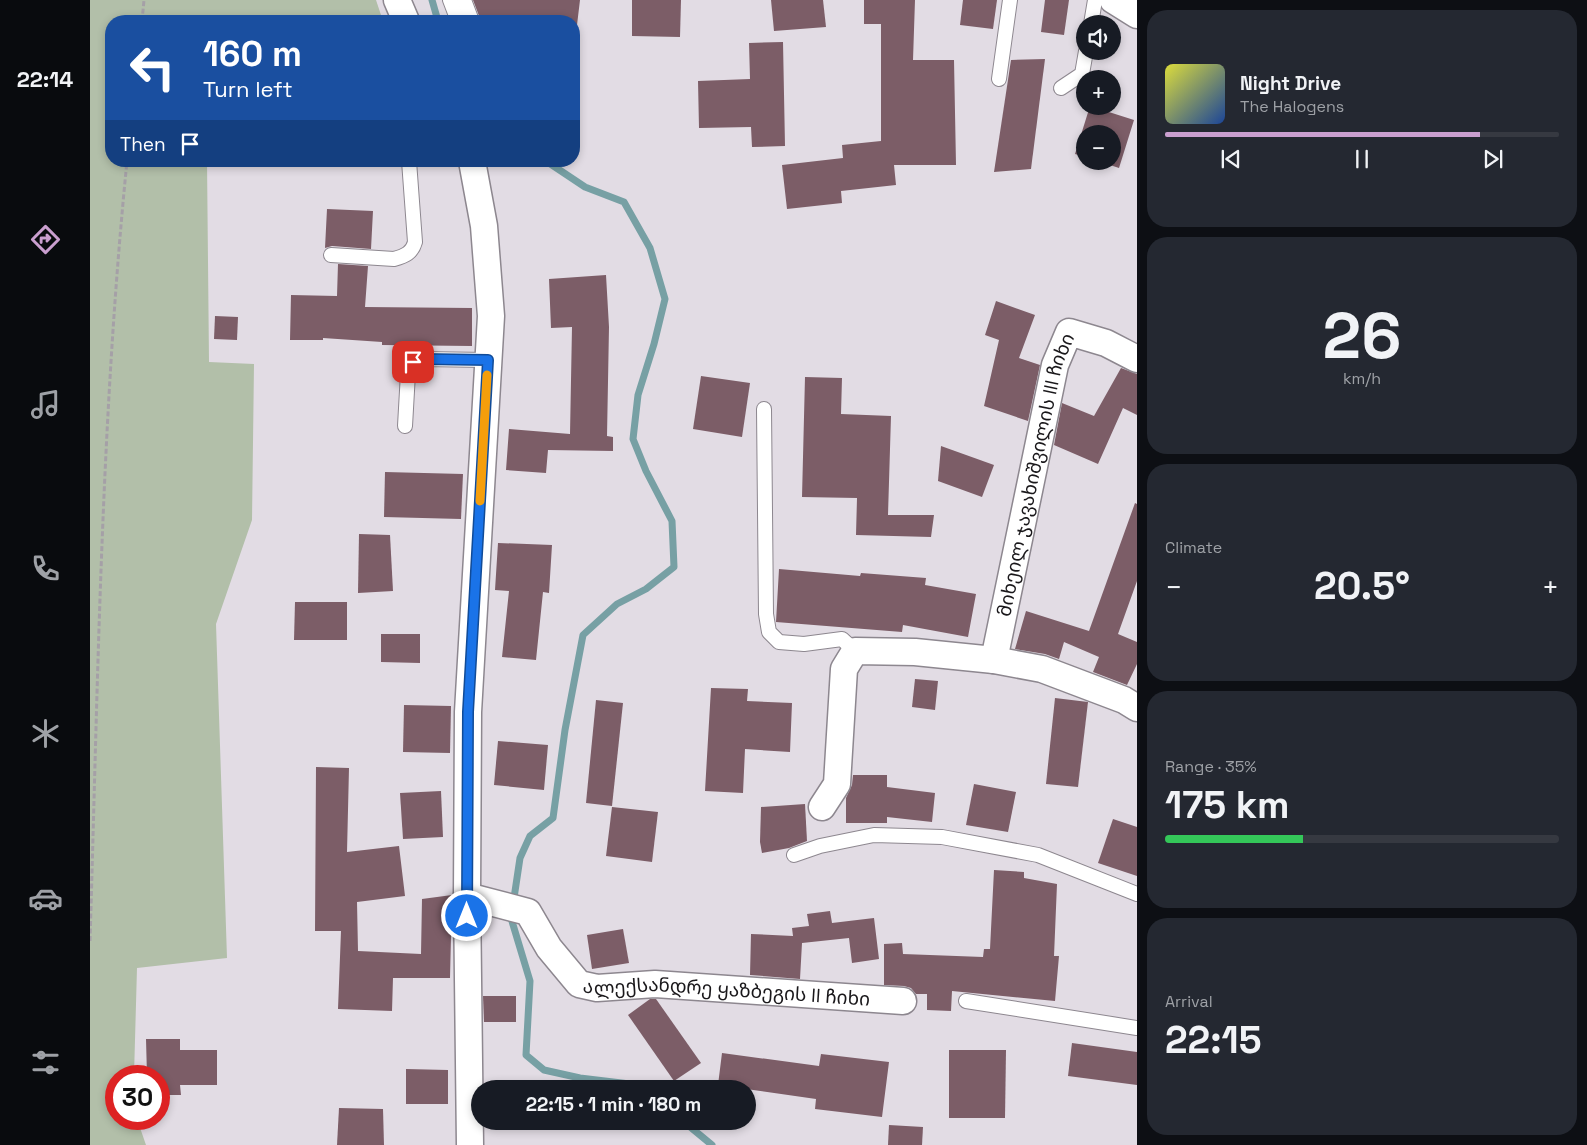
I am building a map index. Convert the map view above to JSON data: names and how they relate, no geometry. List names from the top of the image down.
{
  "streets": {
    "street": ["მიხეილ ჯავახიშვილის III ჩიხი", "ალექსანდრე ყაზბეგის II ჩიხი"]
  },
  "page": {
    "tabs": "22:14",
    "map_buttons": ["+", "−"],
    "turn": ["160 m", "Turn left"],
    "song": ["Night Drive", "The Halogens"],
    "then": "Then",
    "tile": [
      ["26", "km/h"],
      "Climate",
      ["Range · 35%", "175 km"],
      ["Arrival", "22:15"]
    ],
    "heat": ["−", "20.5°", "+"],
    "limit": "30",
    "trip": "22:15 · 1 min · 180 m"
  }
}
